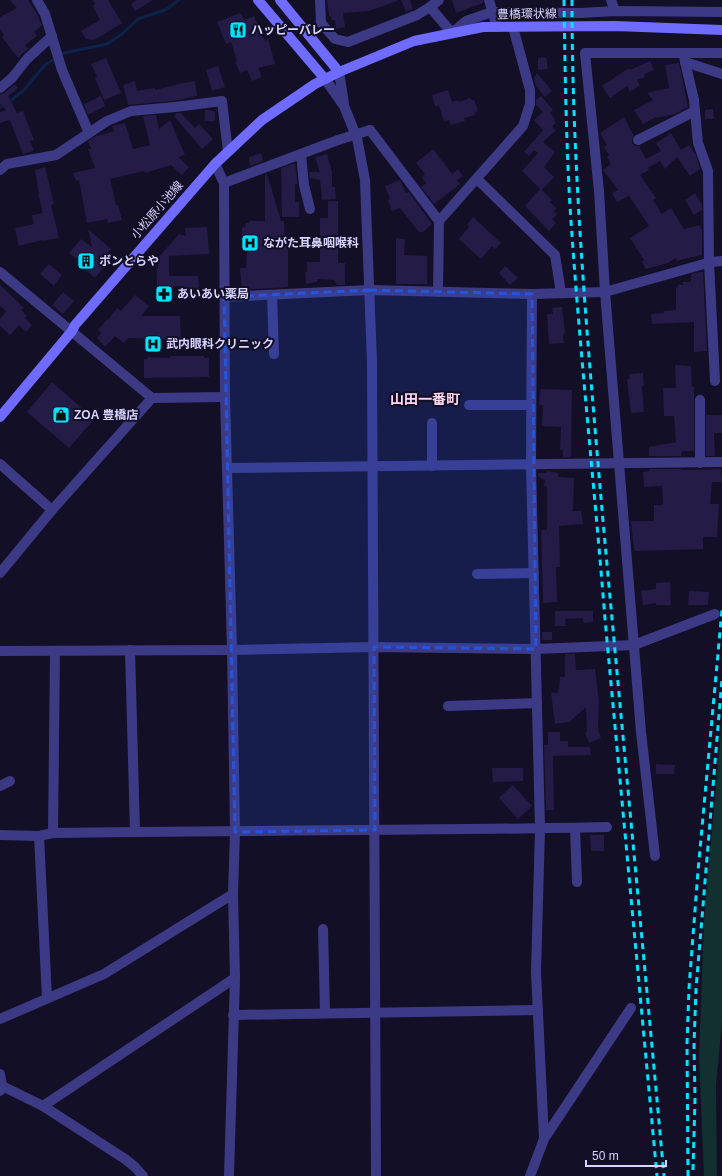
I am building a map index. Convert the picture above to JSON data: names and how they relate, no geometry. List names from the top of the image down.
{
  "streets": {
    "main road": ["豊橋環状線", "小松原小池線"]
  },
  "crossings": [
    ["豊橋環状線", "小松原小池線"]
  ],
  "districts": ["山田一番町"],
  "places": {
    "restaurant": ["ハッピーバレー"],
    "hospital": ["ながた耳鼻咽喉科", "武内眼科クリニック"],
    "building": ["ボンとらや"],
    "pharmacy": ["あいあい薬局"],
    "shop": ["ZOA 豊橋店"]
  },
  "scale_bar": "50 m"
}
